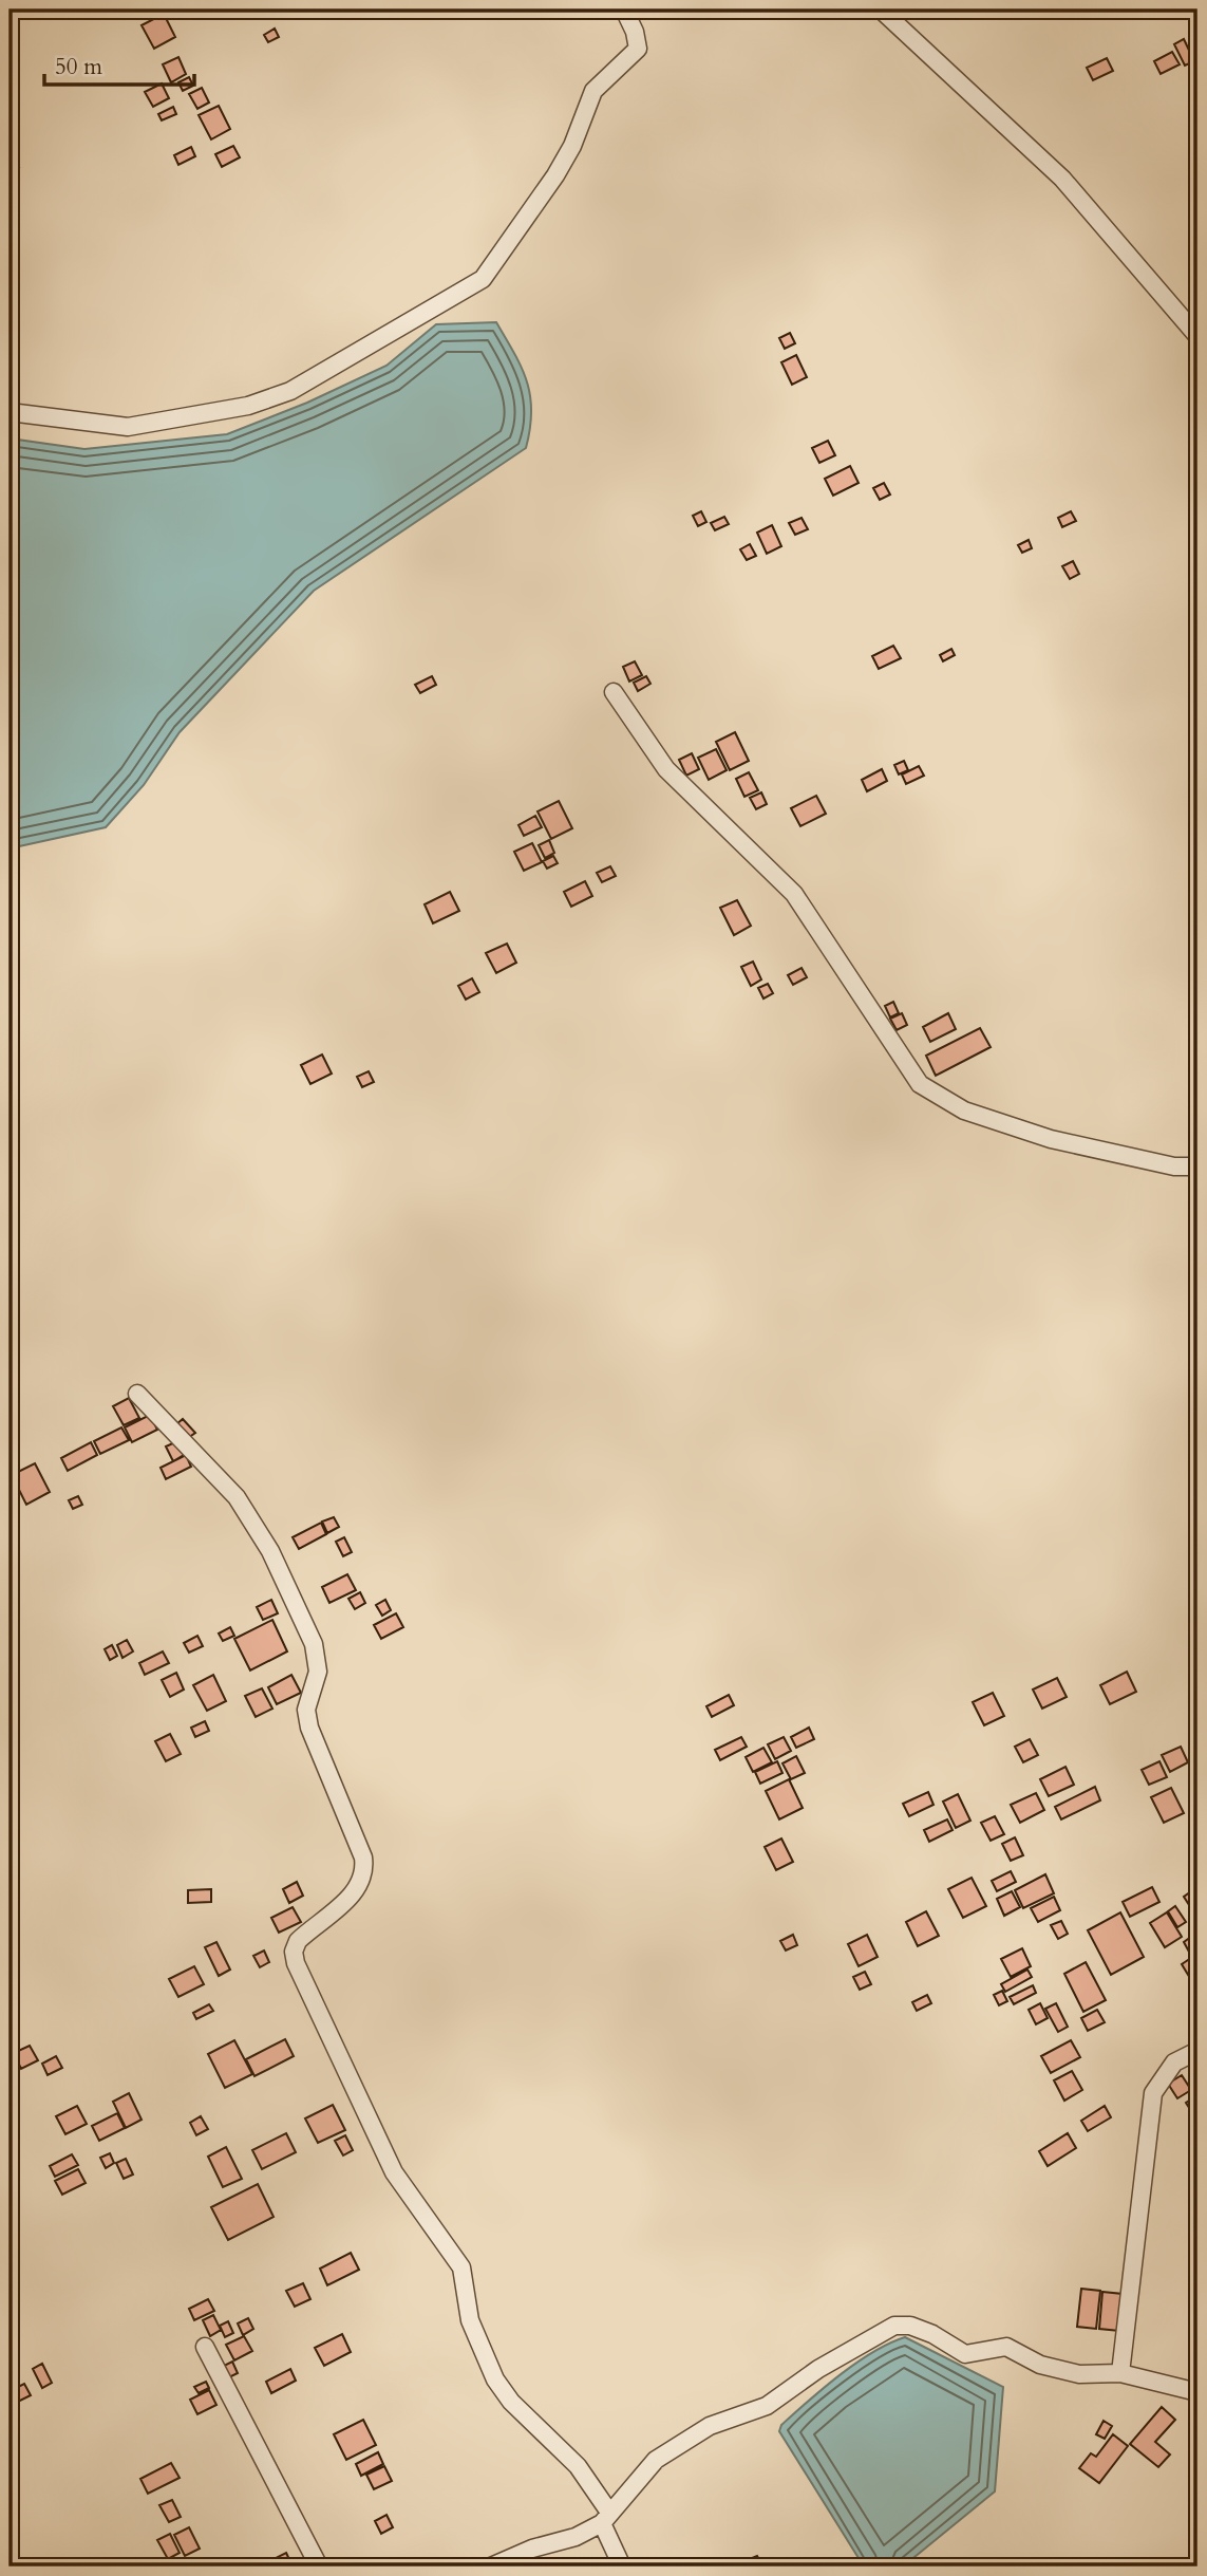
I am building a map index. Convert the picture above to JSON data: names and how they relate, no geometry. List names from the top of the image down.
{
  "scale_bar": "50 m"
}
